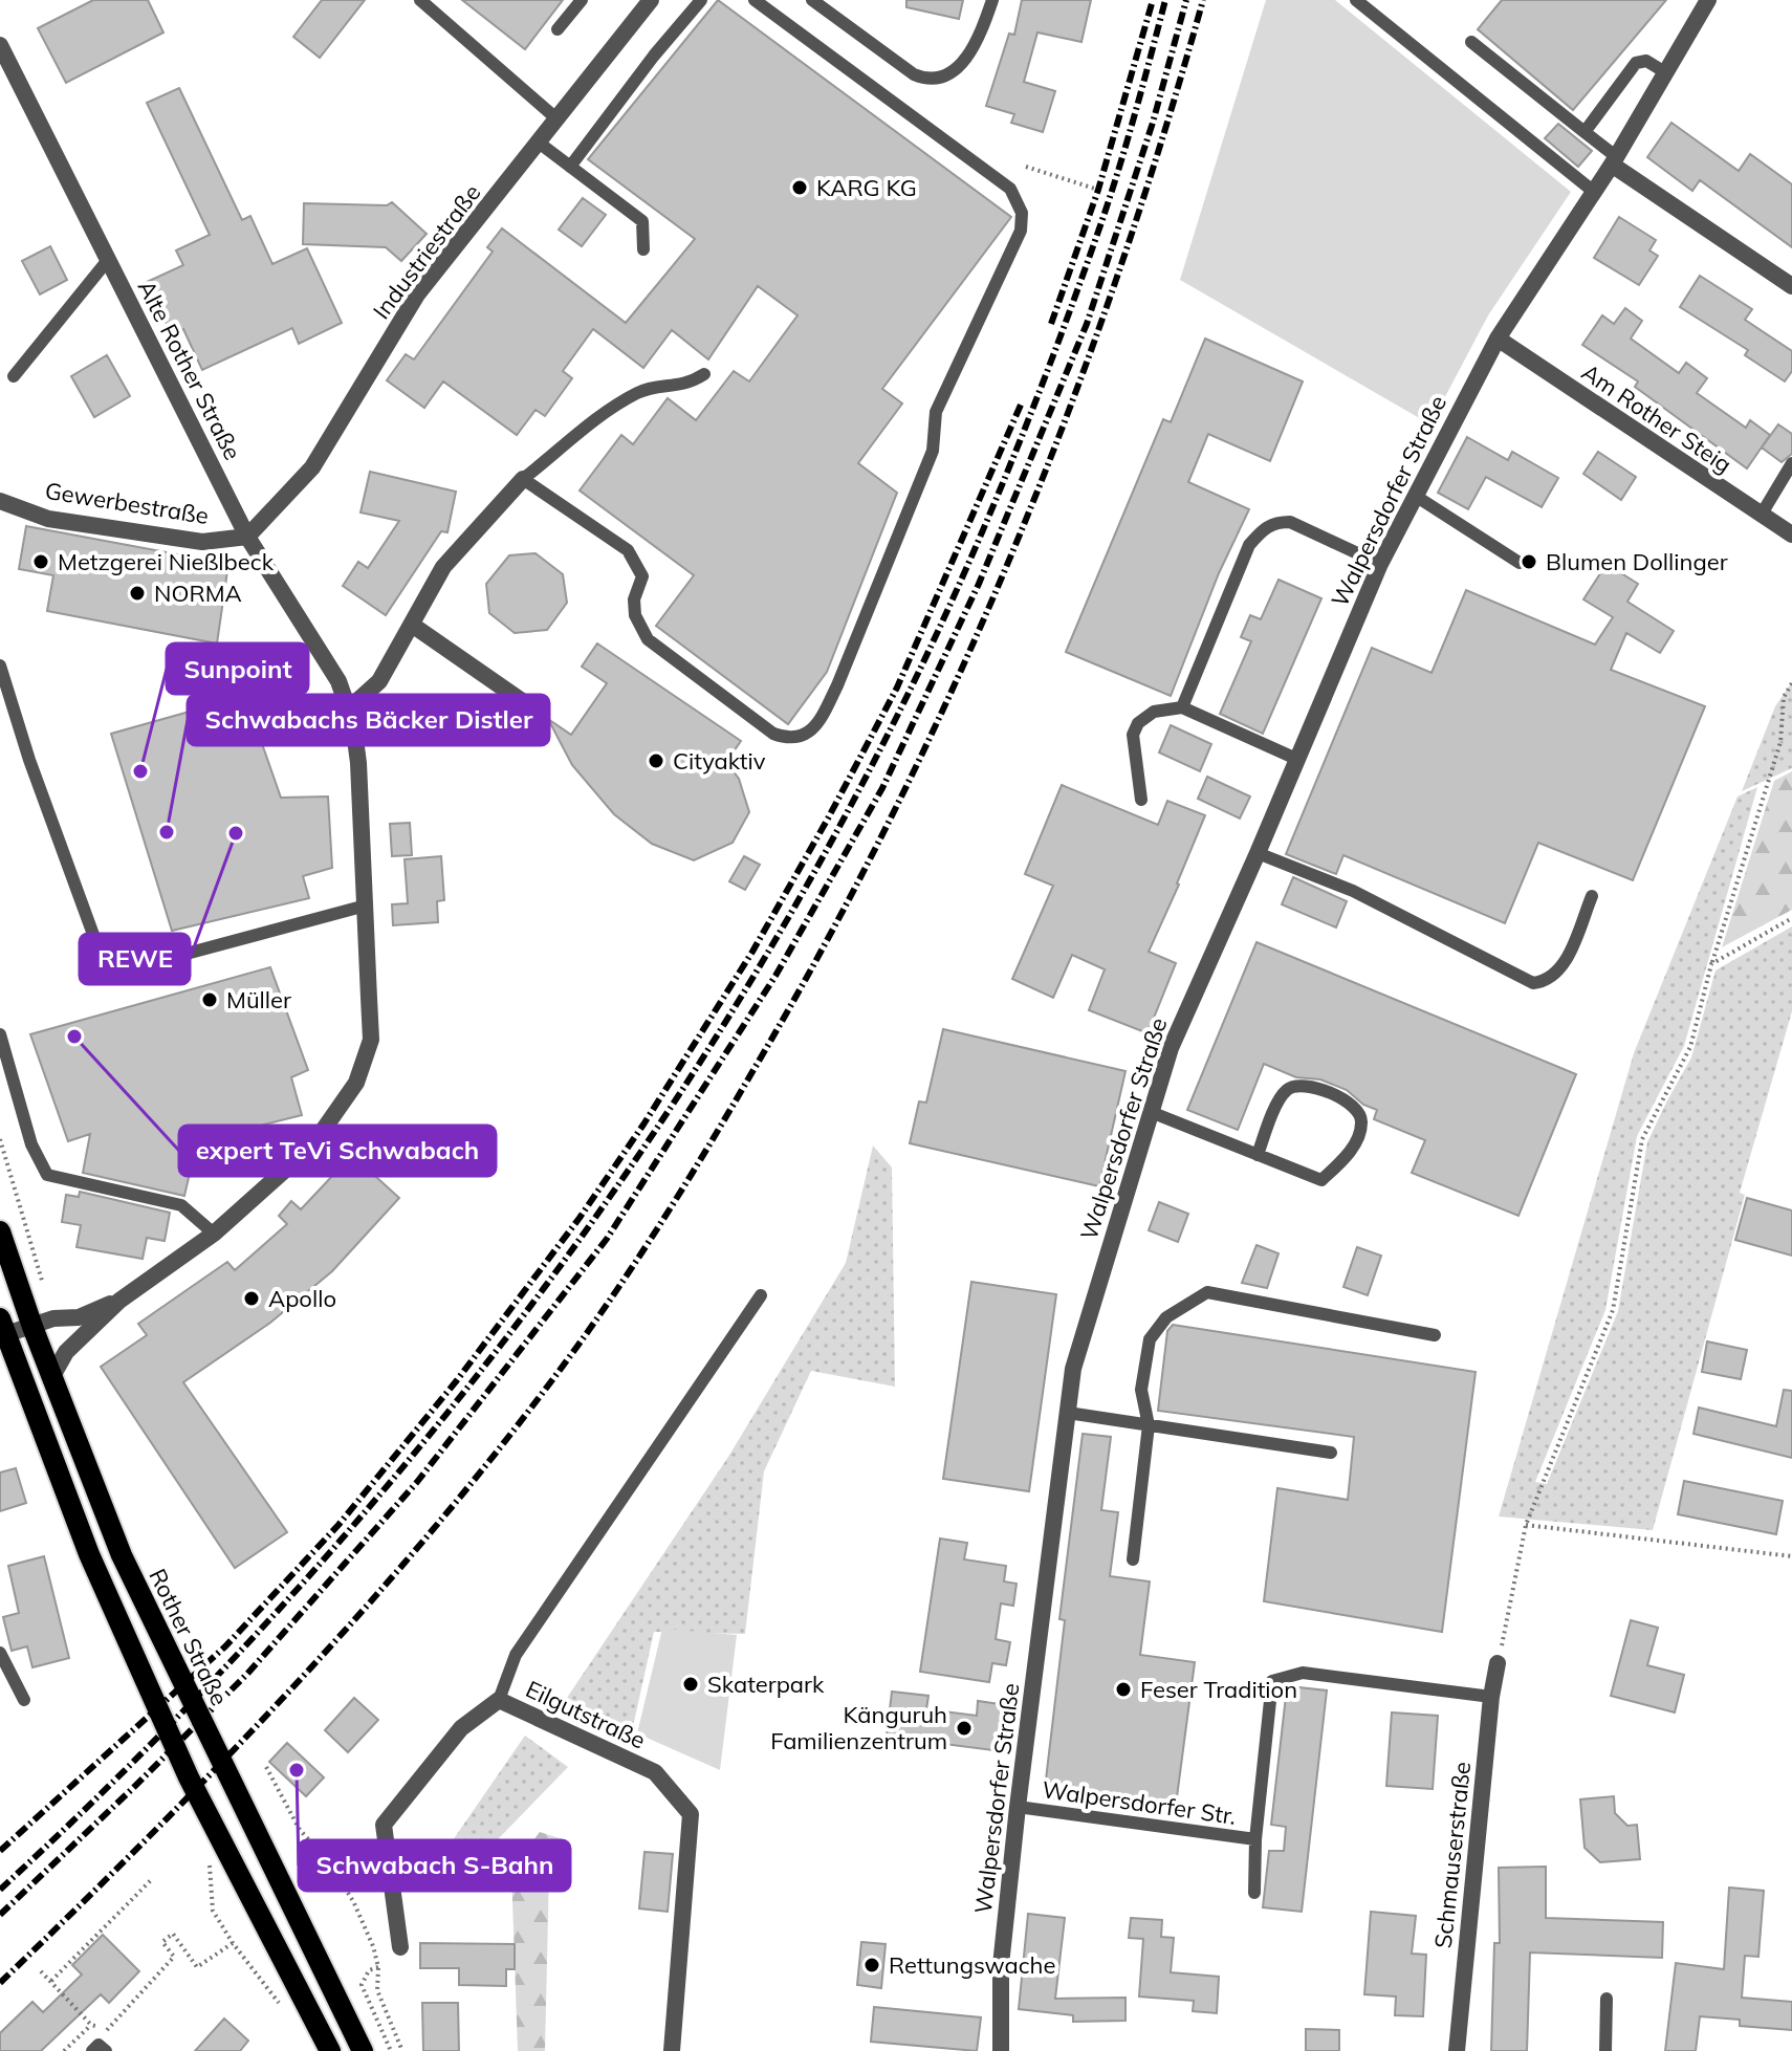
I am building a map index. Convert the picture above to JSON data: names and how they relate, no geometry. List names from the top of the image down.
{
  "streets": {
    "main road": ["Rother Straße"],
    "street": [
      "Industriestraße",
      "Alte Rother Straße",
      "Am Rother Steig",
      "Walpersdorfer Straße",
      "Gewerbestraße",
      "Eilgutstraße",
      "Schmauserstraße"
    ],
    "lane": ["Walpersdorfer Str."]
  },
  "crossings": [
    ["Industriestraße", "Alte Rother Straße"],
    ["Industriestraße", "Gewerbestraße"],
    ["Alte Rother Straße", "Gewerbestraße"],
    ["Alte Rother Straße", "Rother Straße"],
    ["Am Rother Steig", "Walpersdorfer Straße"],
    ["Walpersdorfer Straße", "Walpersdorfer Str."],
    ["Walpersdorfer Str.", "Schmauserstraße"]
  ],
  "places": [
    "KARG KG",
    "Metzgerei Nießlbeck",
    "Blumen Dollinger",
    "NORMA",
    "Cityaktiv",
    "Sunpoint",
    "Schwabachs Bäcker Distler",
    "REWE",
    "Müller",
    "expert TeVi Schwabach",
    "Apollo",
    "Skaterpark",
    "Feser Tradition",
    "Känguruh Familienzentrum",
    "Schwabach S-Bahn",
    "Rettungswache"
  ]
}
